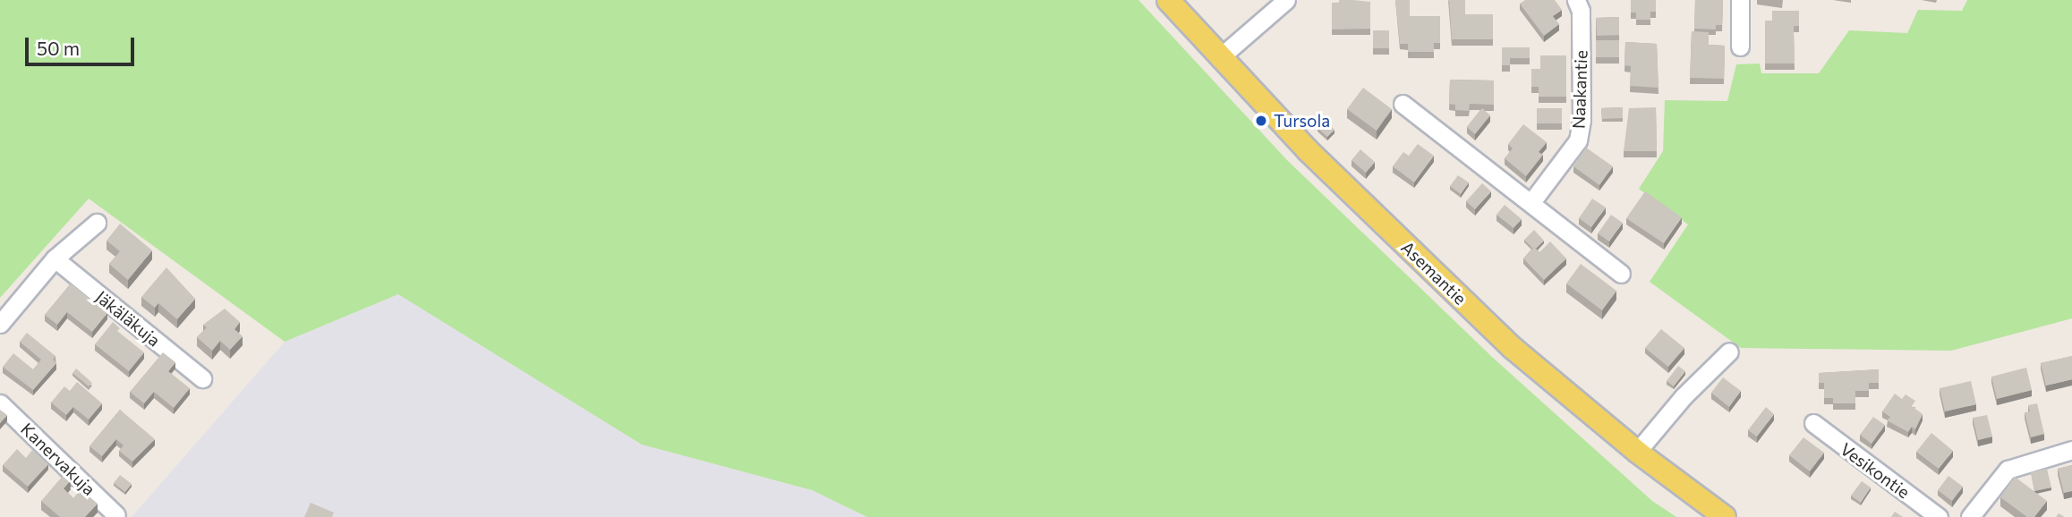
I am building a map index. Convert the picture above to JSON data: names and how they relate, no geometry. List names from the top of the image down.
{
  "streets": {
    "main road": ["Asemantie"],
    "street": [
      "Naakantie",
      "Jäkäläkuja",
      "Kanervakuja",
      "Vesikontie"
    ]
  },
  "places": ["Tursola"],
  "scale_bar": "50 m"
}
